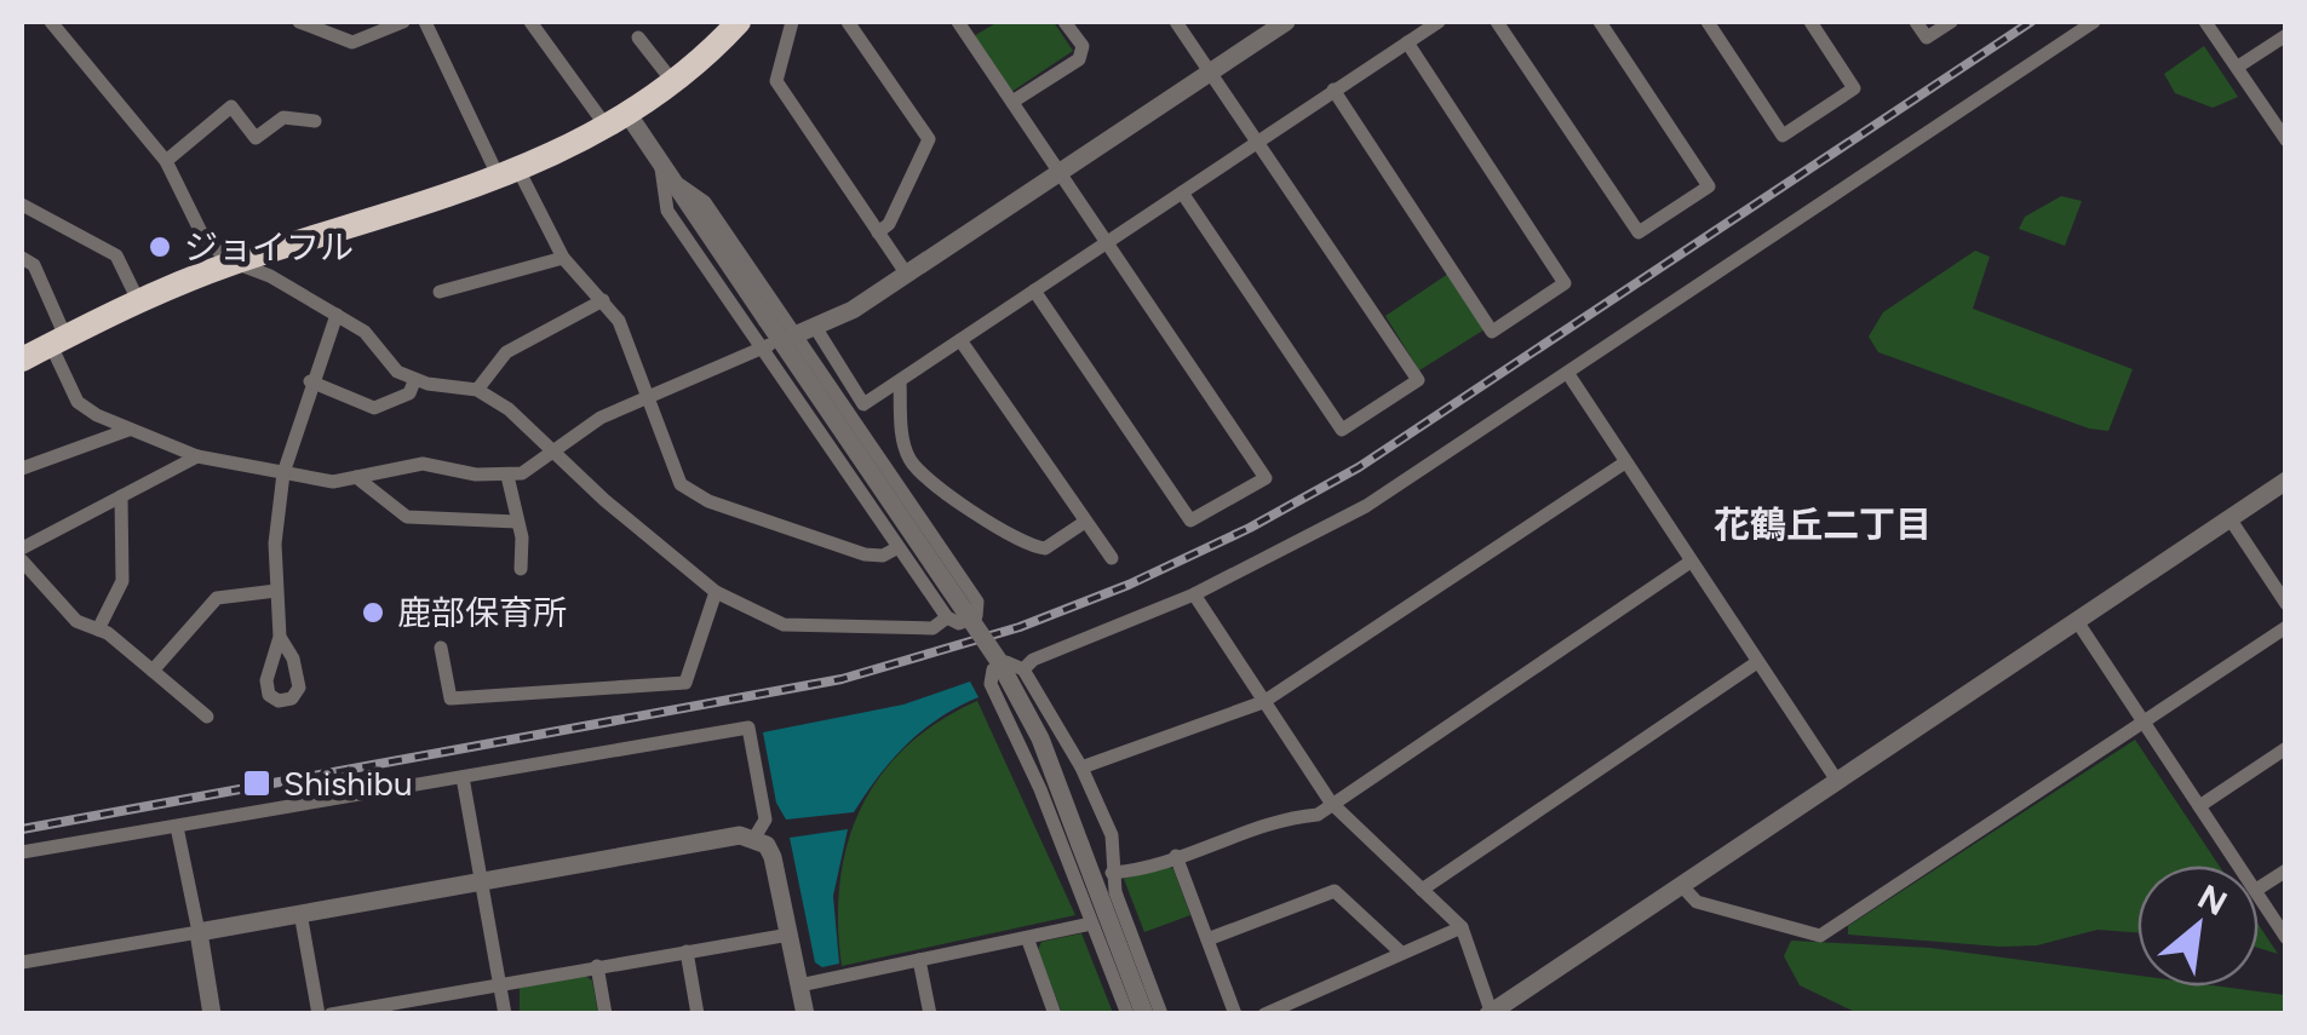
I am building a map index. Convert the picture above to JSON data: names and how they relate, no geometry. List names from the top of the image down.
{
  "districts": ["花鶴丘二丁目"],
  "places": {
    "other": ["ジョイフル", "鹿部保育所"],
    "transit": ["Shishibu"]
  },
  "north": "top right"
}
